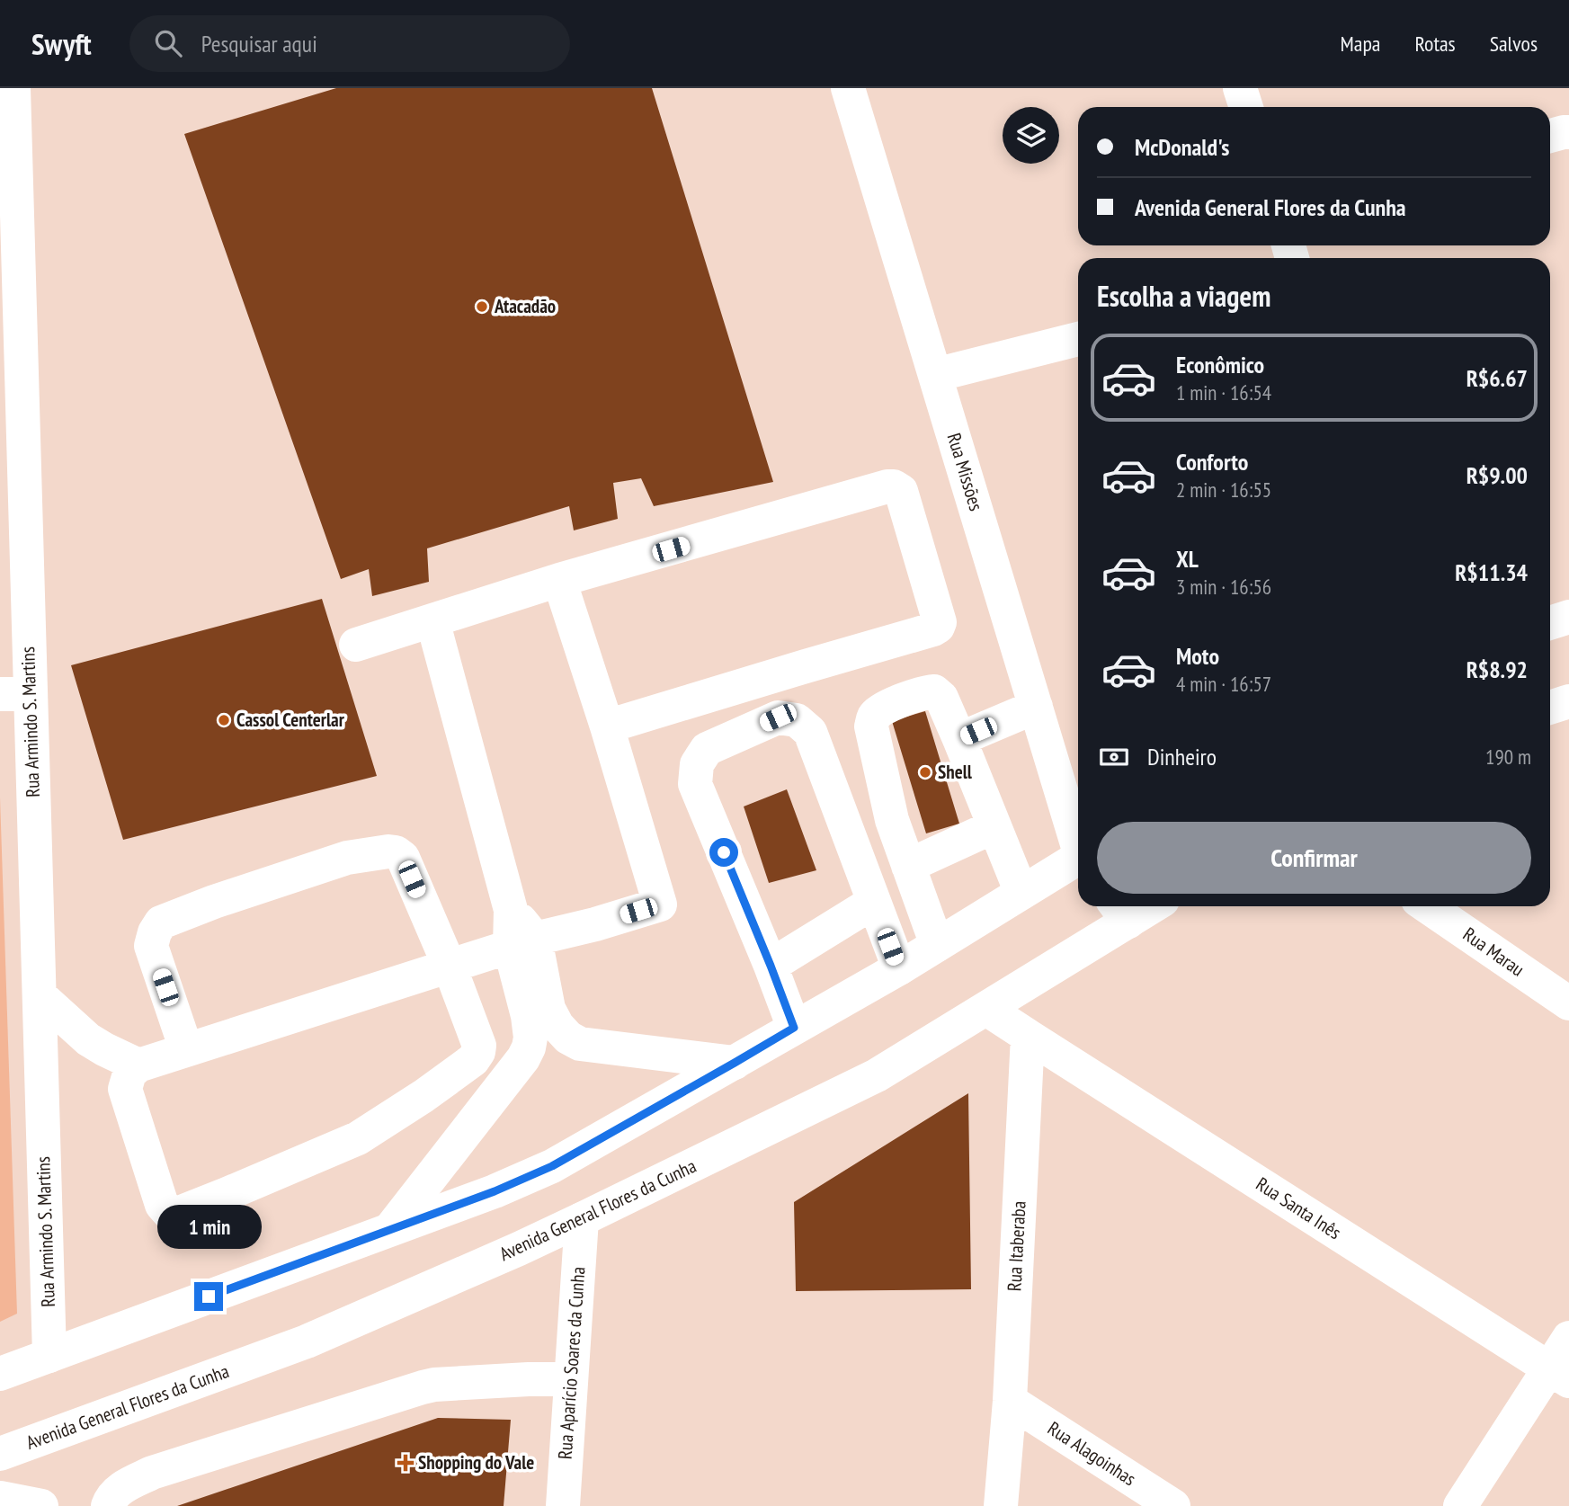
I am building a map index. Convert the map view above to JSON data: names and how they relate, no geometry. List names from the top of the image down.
{
  "streets": {
    "street": [
      "Rua Missões",
      "Rua Armindo S. Martins",
      "Rua Marau",
      "Rua Santa Inês",
      "Avenida General Flores da Cunha",
      "Rua Itaberaba",
      "Rua Aparício Soares da Cunha",
      "Rua Alagoinhas"
    ]
  },
  "crossings": [
    ["Rua Santa Inês", "Rua Itaberaba"],
    ["Avenida General Flores da Cunha", "Rua Aparício Soares da Cunha"],
    ["Rua Itaberaba", "Rua Alagoinhas"]
  ],
  "places": {
    "other": ["Atacadão", "Cassol Centerlar", "Shell"],
    "health": ["Shopping do Vale"]
  },
  "page": {
    "header": "Swyft",
    "search": "Pesquisar aqui",
    "nav": ["Mapa", "Rotas", "Salvos"],
    "banner": ["McDonald's", "Avenida General Flores da Cunha"],
    "heading": "Escolha a viagem",
    "list": [
      {
        "name": "Econômico",
        "note": "1 min · 16:54",
        "value": "R$6.67"
      },
      {
        "name": "Conforto",
        "note": "2 min · 16:55",
        "value": "R$9.00"
      },
      {
        "name": "XL",
        "note": "3 min · 16:56",
        "value": "R$11.34"
      },
      {
        "name": "Moto",
        "note": "4 min · 16:57",
        "value": "R$8.92"
      }
    ],
    "pay": ["Dinheiro", "190 m"],
    "buttons": "Confirmar",
    "bubble": "1 min"
  }
}
